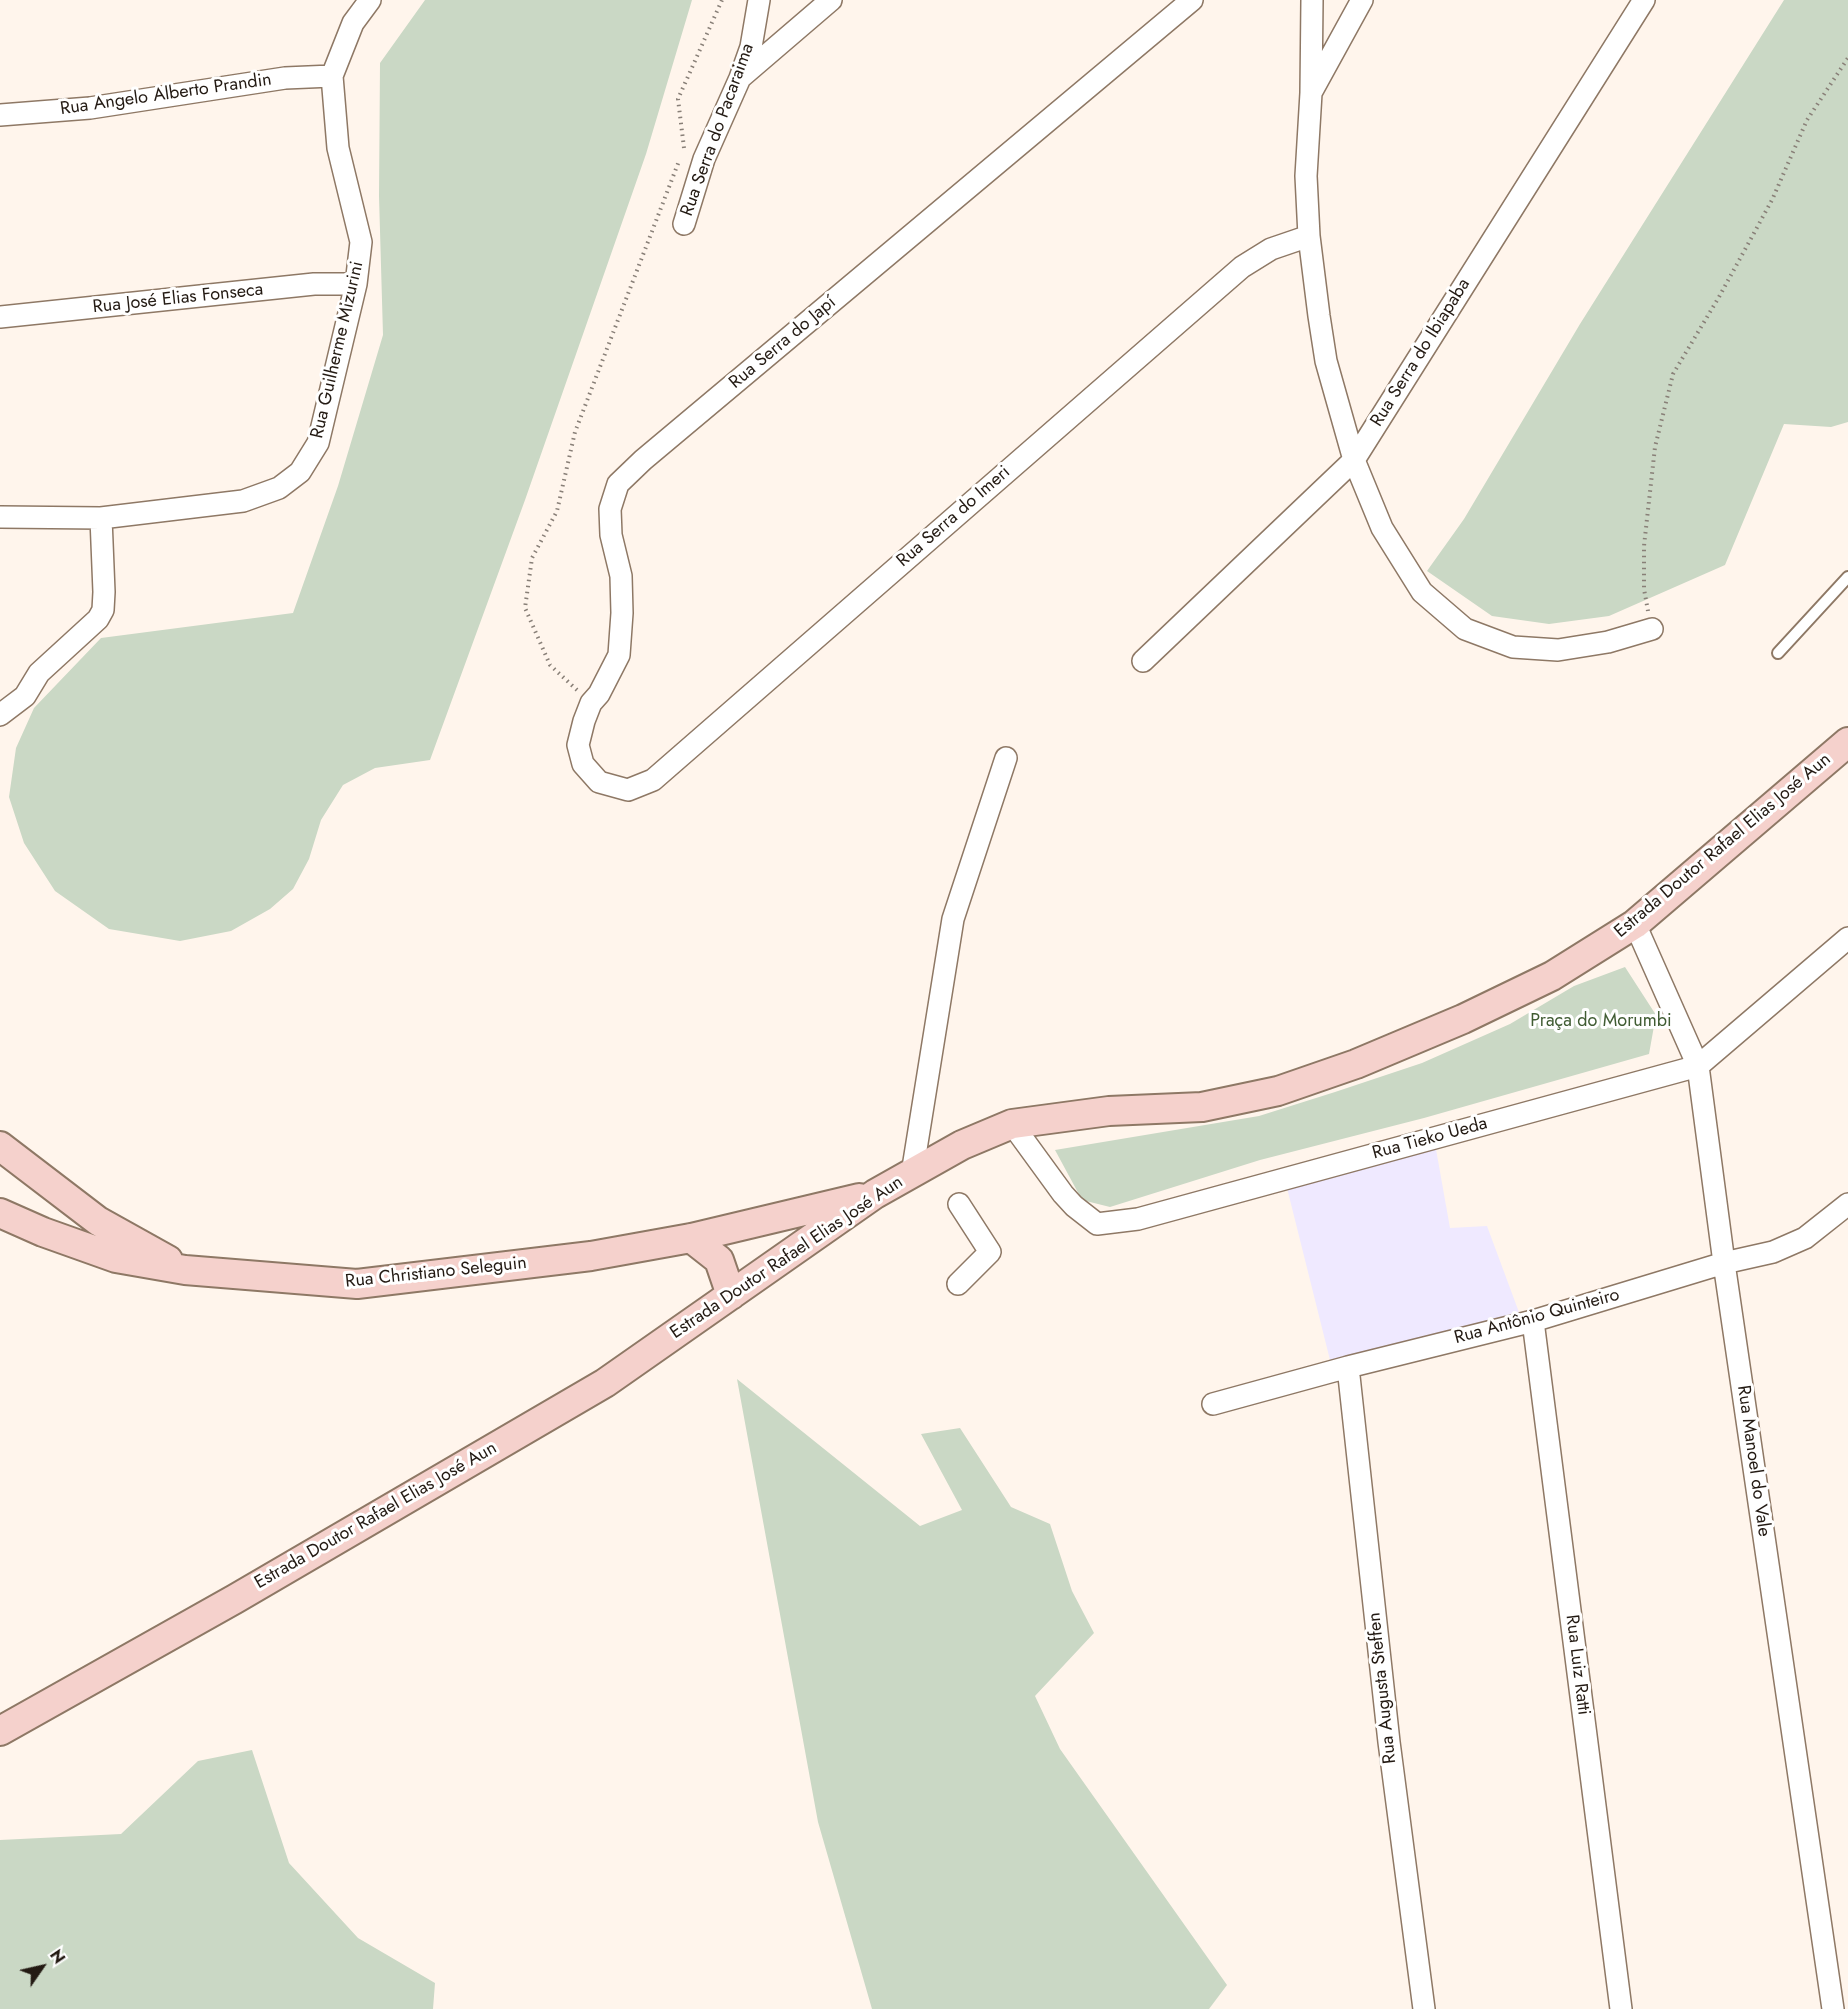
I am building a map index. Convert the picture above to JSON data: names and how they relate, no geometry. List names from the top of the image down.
{
  "streets": {
    "main road": ["Estrada Doutor Rafael Elias José Aun", "Rua Christiano Seleguin"],
    "street": [
      "Rua Angelo Alberto Prandin",
      "Rua Serra do Pacaraima",
      "Rua José Elias Fonseca",
      "Rua Serra do Japí",
      "Rua Guilherme Mizurini",
      "Rua Serra do Ibiapaba",
      "Rua Serra do Imeri",
      "Rua Tieko Ueda",
      "Rua Antônio Quinteiro",
      "Rua Manoel do Vale",
      "Rua Luiz Ratti",
      "Rua Augusta Steffen"
    ]
  },
  "crossings": [
    ["Rua Angelo Alberto Prandin", "Rua Guilherme Mizurini"],
    ["Rua José Elias Fonseca", "Rua Guilherme Mizurini"],
    ["Rua Serra do Japí", "Rua Serra do Imeri"],
    ["Estrada Doutor Rafael Elias José Aun", "Rua Tieko Ueda"],
    ["Estrada Doutor Rafael Elias José Aun", "Rua Christiano Seleguin"],
    ["Estrada Doutor Rafael Elias José Aun", "Rua Manoel do Vale"],
    ["Rua Tieko Ueda", "Rua Manoel do Vale"],
    ["Rua Antônio Quinteiro", "Rua Manoel do Vale"],
    ["Rua Antônio Quinteiro", "Rua Luiz Ratti"],
    ["Rua Antônio Quinteiro", "Rua Augusta Steffen"]
  ],
  "parks": ["Praça do Morumbi"],
  "north": "top right"
}
